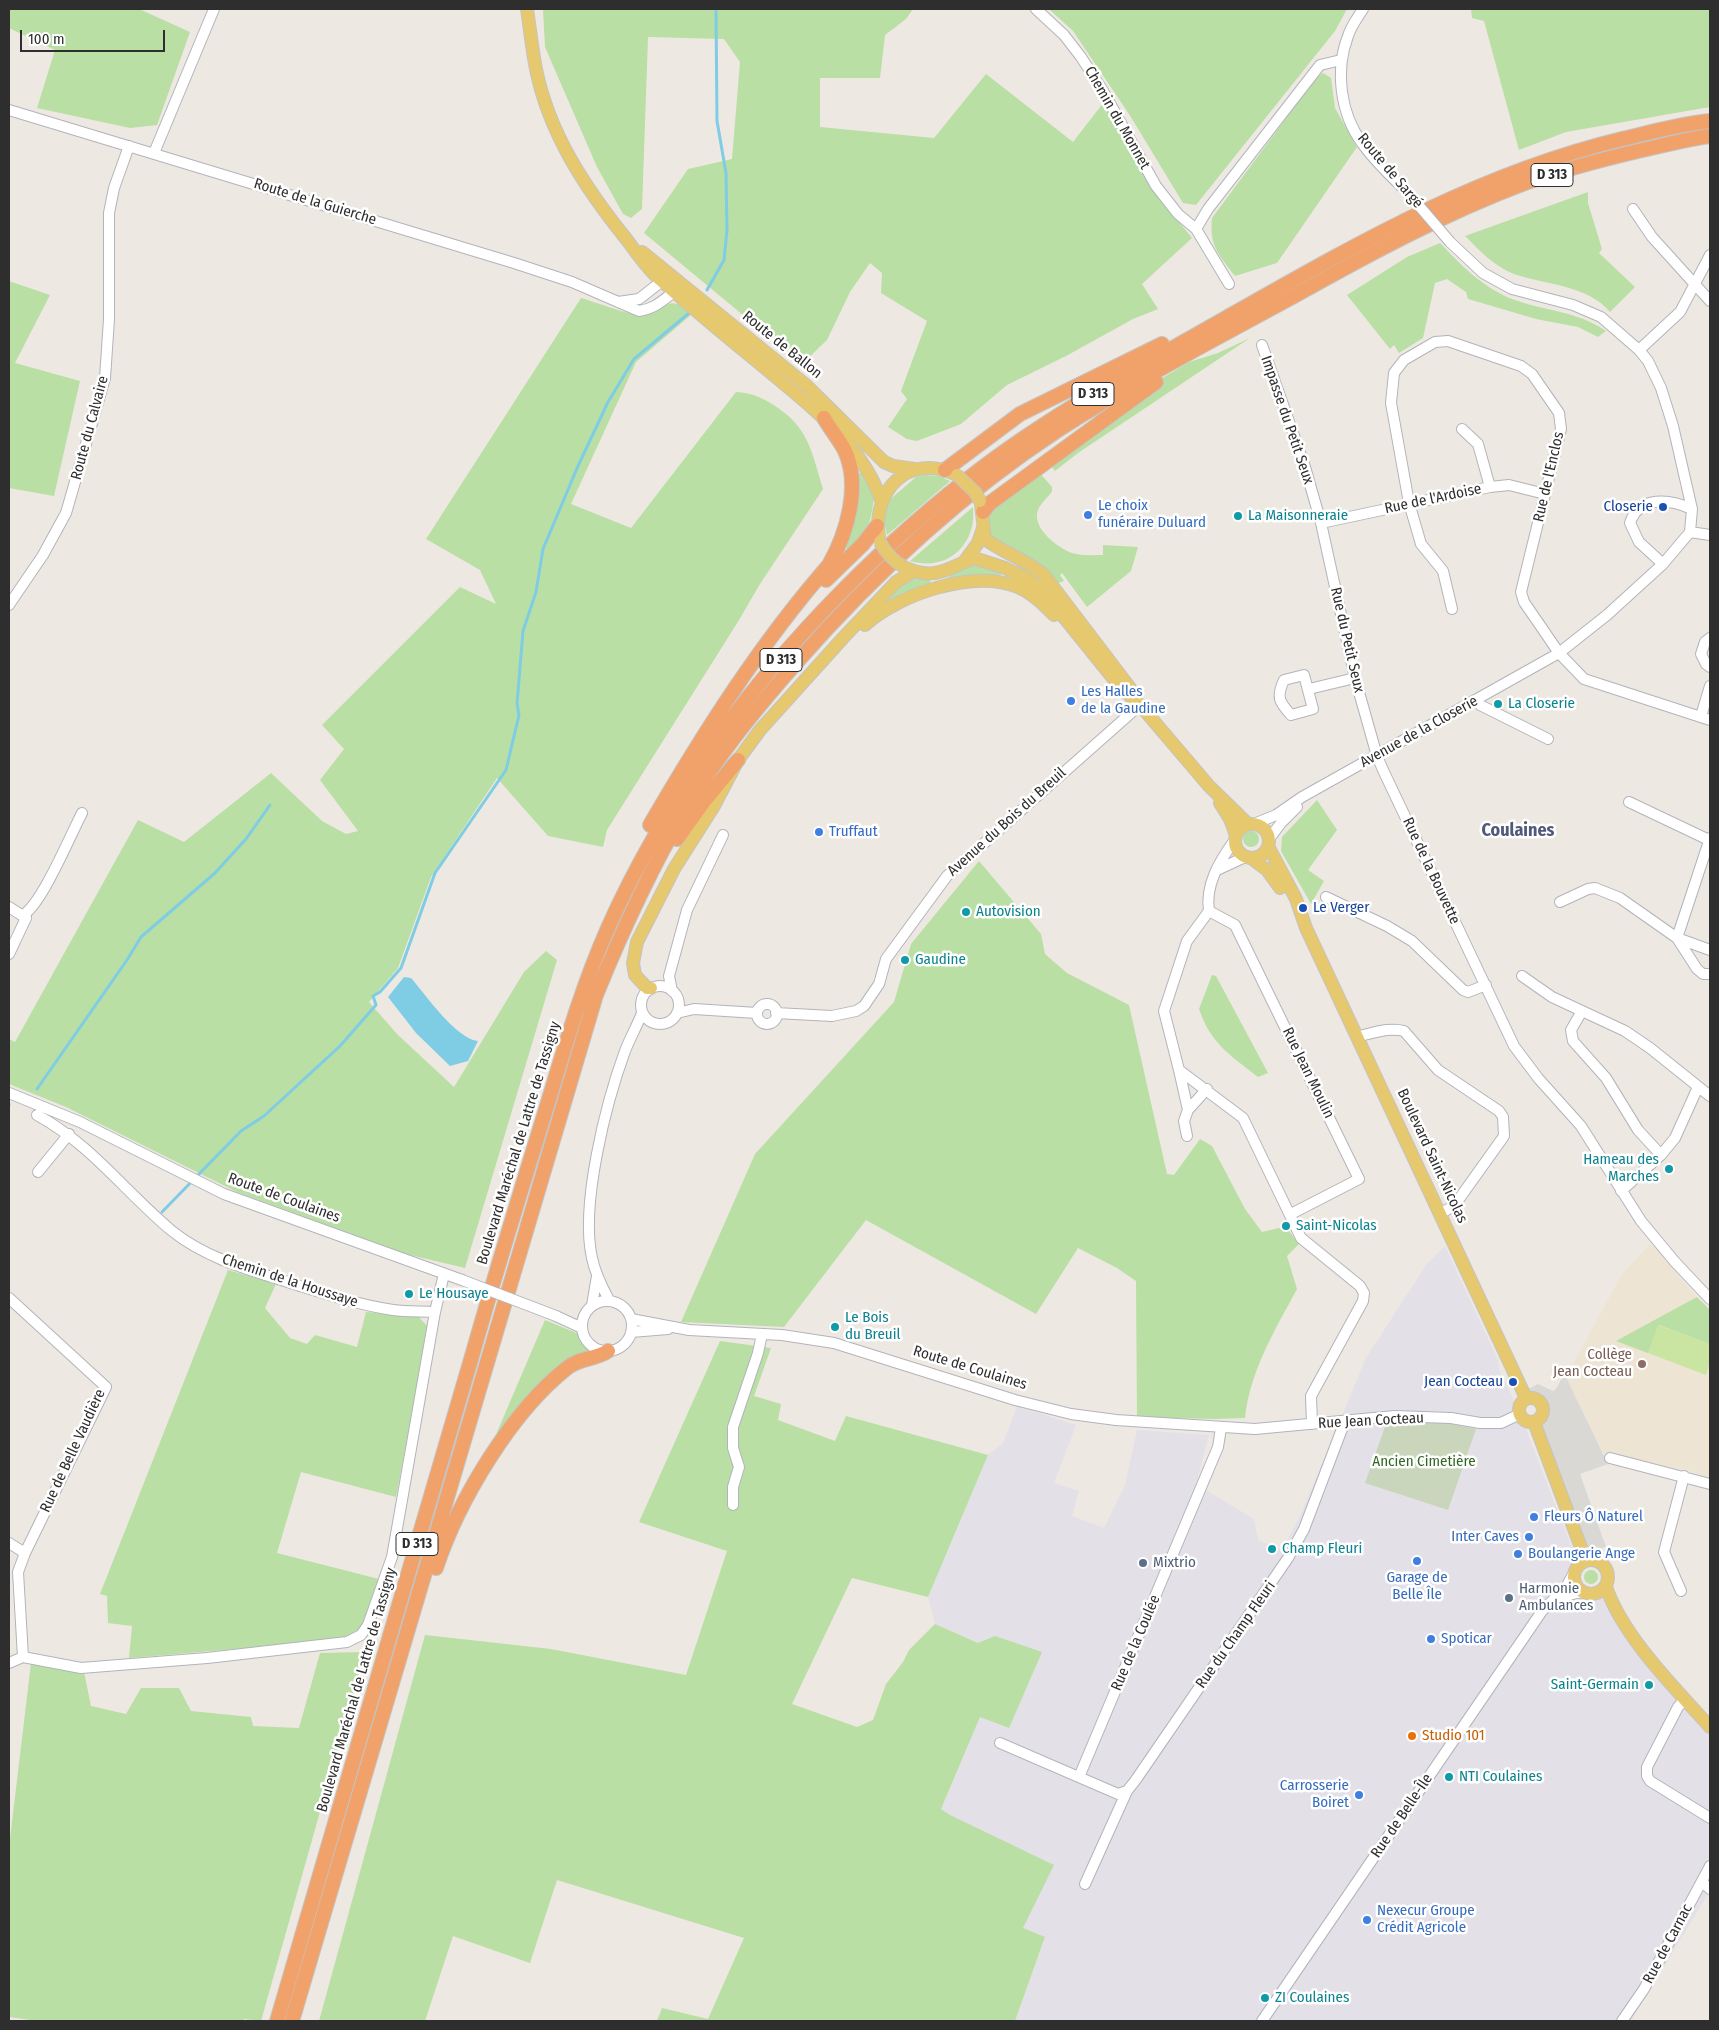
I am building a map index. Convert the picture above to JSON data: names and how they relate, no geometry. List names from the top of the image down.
{
  "streets": {
    "highway": ["D 313", "Boulevard Maréchal de Lattre de Tassigny"],
    "main road": ["Route de Ballon", "Boulevard Saint-Nicolas"],
    "street": [
      "Chemin du Monnet",
      "Route de Sargé",
      "Route de la Guierche",
      "Impasse du Petit Seux",
      "Route du Calvaire",
      "Rue de l'Enclos",
      "Rue de l'Ardoise",
      "Rue du Petit Seux",
      "Avenue de la Closerie",
      "Avenue du Bois du Breuil",
      "Rue de la Bouvette",
      "Rue Jean Moulin",
      "Route de Coulaines",
      "Chemin de la Houssaye",
      "Rue Jean Cocteau",
      "Rue de Belle Vaudière",
      "Rue du Champ Fleuri",
      "Rue de la Coulée",
      "Rue de Belle-Île",
      "Rue de Carnac"
    ]
  },
  "crossings": [
    ["D 313", "Boulevard Maréchal de Lattre de Tassigny"],
    ["Route de la Guierche", "Route de Ballon"],
    ["Route de la Guierche", "Route du Calvaire"],
    ["Impasse du Petit Seux", "Rue de l'Ardoise"],
    ["Impasse du Petit Seux", "Rue du Petit Seux"],
    ["Rue de l'Enclos", "Rue de l'Ardoise"],
    ["Rue de l'Enclos", "Avenue de la Closerie"],
    ["Rue de l'Ardoise", "Rue du Petit Seux"],
    ["Rue du Petit Seux", "Avenue de la Closerie"],
    ["Rue du Petit Seux", "Rue de la Bouvette"],
    ["Avenue de la Closerie", "Rue de la Bouvette"],
    ["Avenue de la Closerie", "Boulevard Saint-Nicolas"],
    ["Boulevard Saint-Nicolas", "Rue Jean Cocteau"],
    ["Route de Coulaines", "Rue Jean Cocteau"],
    ["Route de Coulaines", "Rue de la Coulée"],
    ["Rue Jean Cocteau", "Rue du Champ Fleuri"],
    ["Rue Jean Cocteau", "Rue de la Coulée"]
  ],
  "districts": ["Coulaines"],
  "parks": ["Ancien Cimetière"],
  "places": [
    "Closerie",
    "Le choix funéraire Duluard",
    "La Maisonneraie",
    "Les Halles de la Gaudine",
    "La Closerie",
    "Truffaut",
    "Le Verger",
    "Autovision",
    "Gaudine",
    "Hameau des Marches",
    "Saint-Nicolas",
    "Le Housaye",
    "Le Bois du Breuil",
    "Collège Jean Cocteau",
    "Jean Cocteau",
    "Fleurs Ô Naturel",
    "Inter Caves",
    "Champ Fleuri",
    "Boulangerie Ange",
    "Garage de Belle Île",
    "Mixtrio",
    "Harmonie Ambulances",
    "Spoticar",
    "Saint-Germain",
    "Studio 101",
    "NTI Coulaines",
    "Carrosserie Boiret",
    "Nexecur Groupe Crédit Agricole",
    "ZI Coulaines"
  ],
  "scale_bar": "100 m"
}
